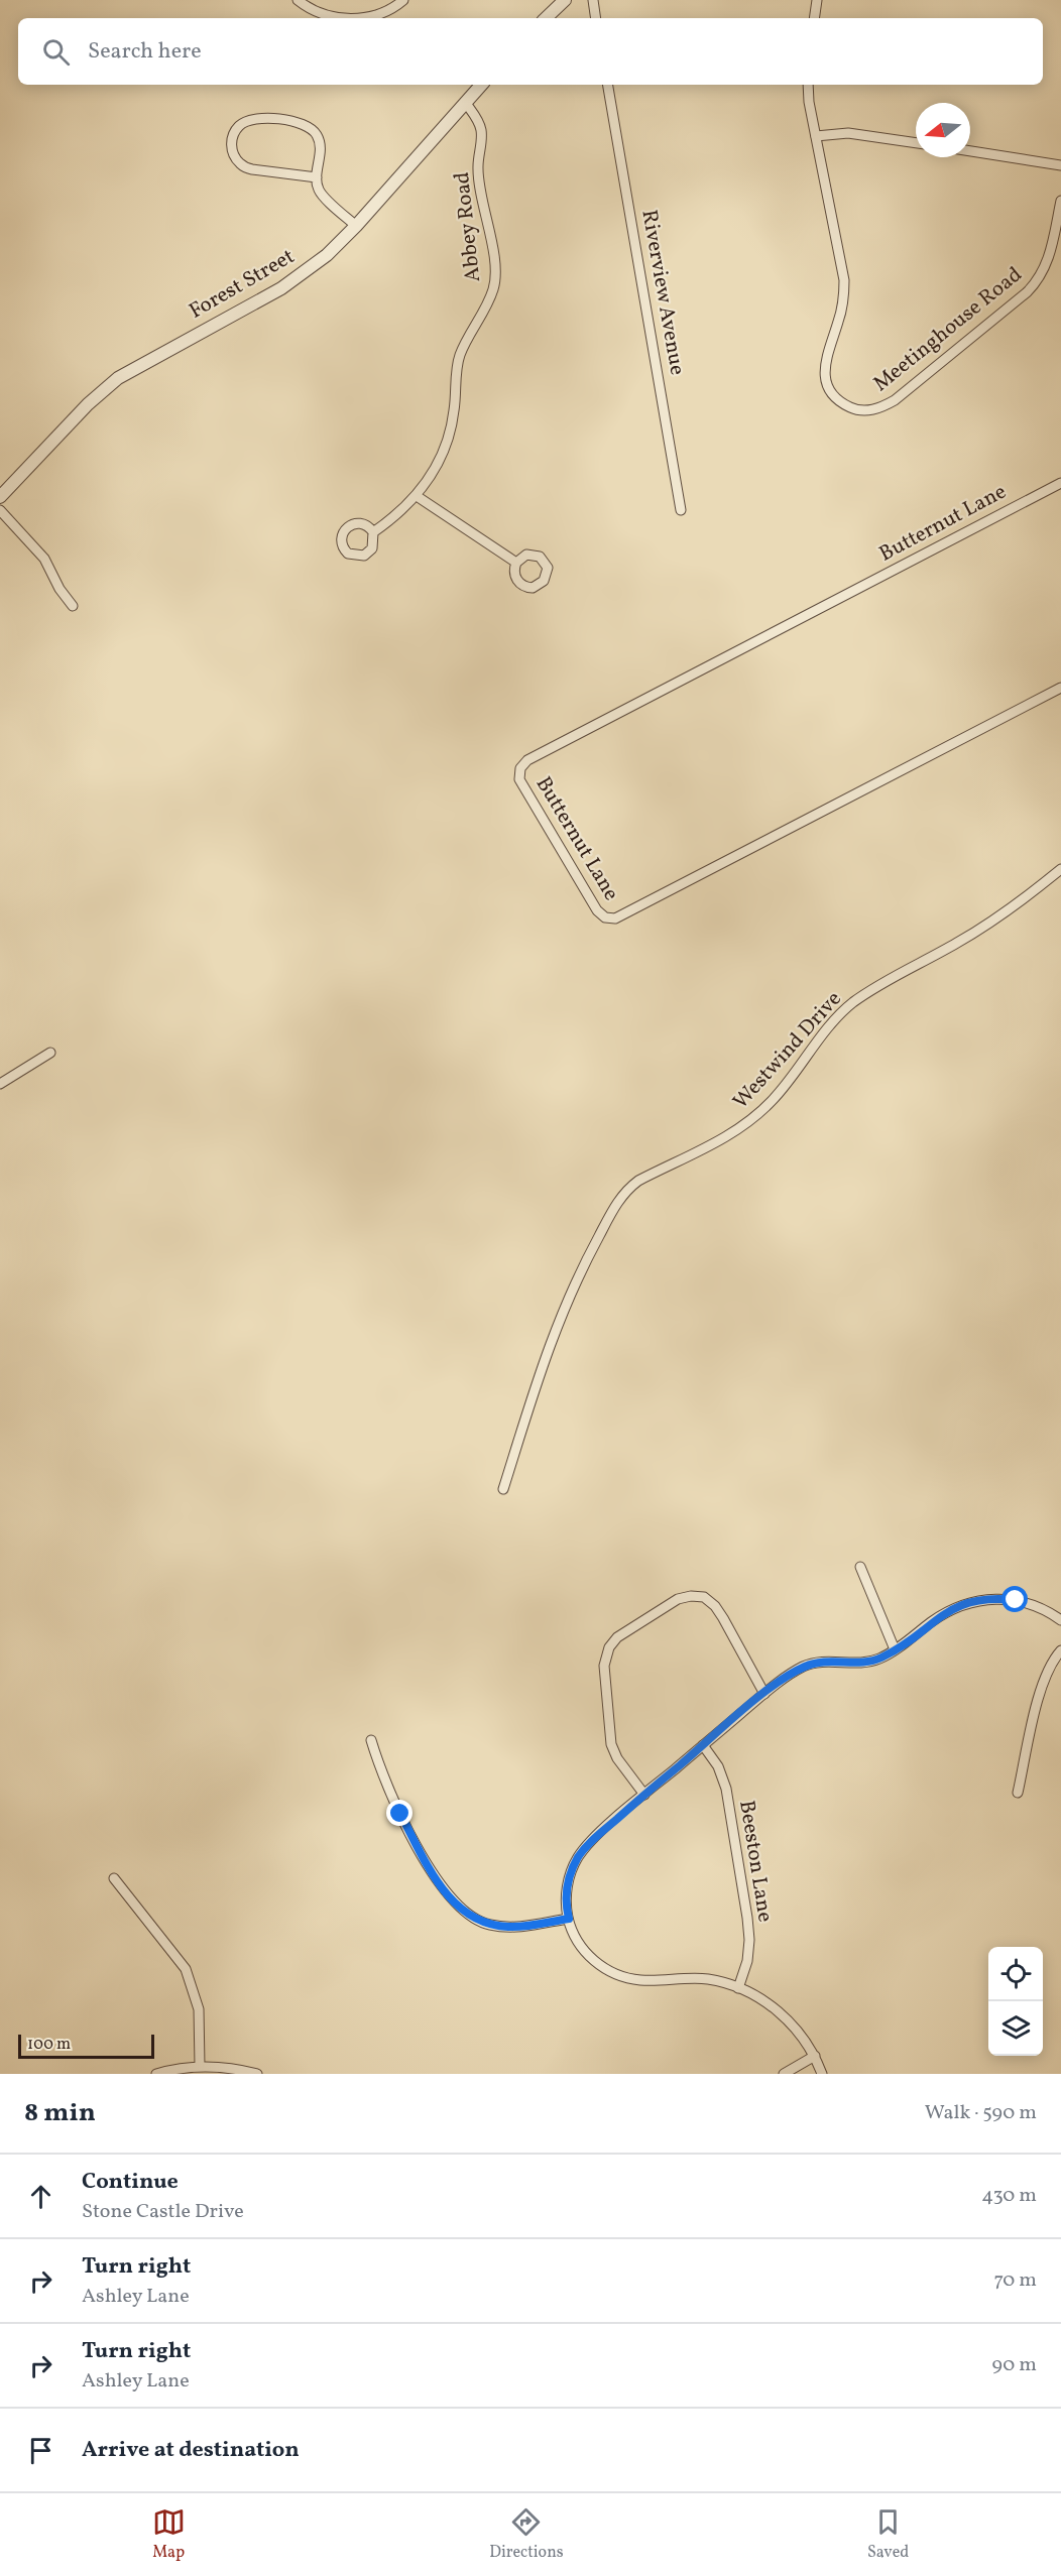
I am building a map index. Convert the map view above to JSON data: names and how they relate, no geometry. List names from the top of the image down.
{
  "streets": {
    "street": [
      "Abbey Road",
      "Forest Street",
      "Riverview Avenue",
      "Meetinghouse Road",
      "Butternut Lane",
      "Westwind Drive",
      "Beeston Lane"
    ]
  },
  "crossings": [
    ["Abbey Road", "Forest Street"]
  ],
  "scale_bar": "100 m",
  "north": "left",
  "page": {
    "search": "Search here",
    "scale": "100 m",
    "heading": ["8 min", "Walk · 590 m"],
    "list": [
      ["Continue", "Stone Castle Drive", "430 m"],
      ["Turn right", "Ashley Lane", "70 m"],
      ["Turn right", "Ashley Lane", "90 m"],
      "Arrive at destination"
    ],
    "nav": ["Map", "Directions", "Saved"]
  }
}
